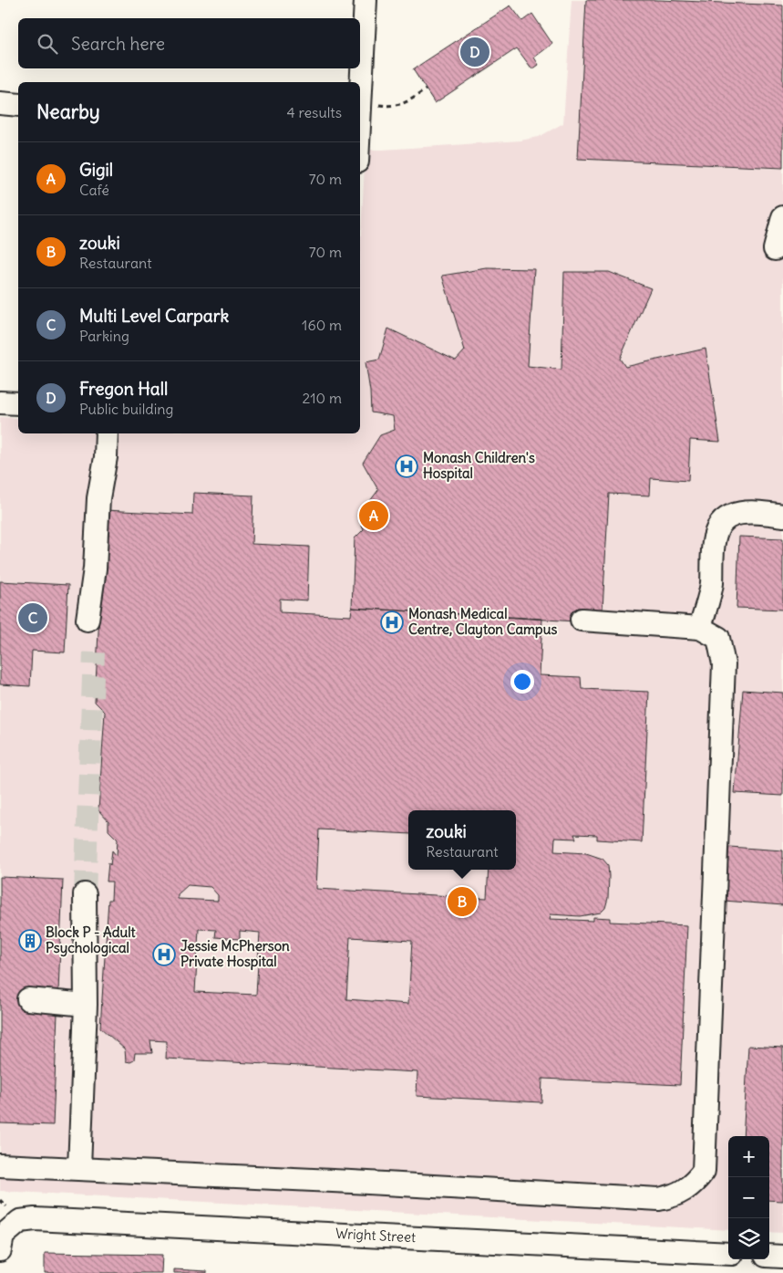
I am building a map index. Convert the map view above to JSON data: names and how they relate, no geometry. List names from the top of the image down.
{
  "streets": {
    "street": ["Wright Street"]
  },
  "places": {
    "hospital": ["Monash Children's Hospital", "Monash Medical Centre, Clayton Campus", "Jessie McPherson Private Hospital"],
    "building": ["Block P - Adult Psychological"]
  },
  "page": {
    "search": "Search here",
    "pins": [
      "D",
      "A",
      "C",
      "B"
    ],
    "heading": ["Nearby", "4 results"],
    "list": [
      {
        "mark": "A",
        "name": "Gigil",
        "note": "Café",
        "value": "70 m"
      },
      {
        "mark": "B",
        "name": "zouki",
        "note": "Restaurant",
        "value": "70 m"
      },
      {
        "mark": "C",
        "name": "Multi Level Carpark",
        "note": "Parking",
        "value": "160 m"
      },
      {
        "mark": "D",
        "name": "Fregon Hall",
        "note": "Public building",
        "value": "210 m"
      }
    ],
    "popup": ["zouki", "Restaurant"],
    "map_buttons": ["+", "−"]
  }
}
